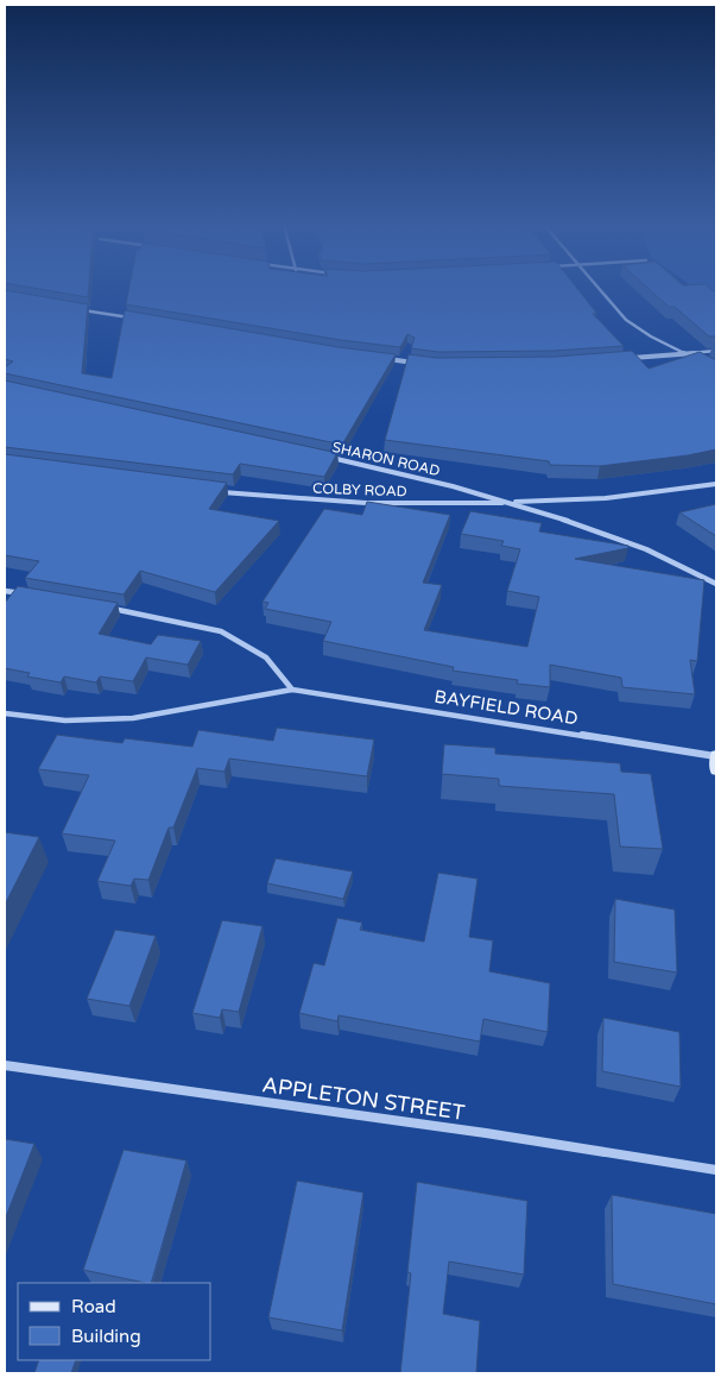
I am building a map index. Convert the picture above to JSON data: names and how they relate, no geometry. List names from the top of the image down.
{
  "streets": {
    "street": [
      "SHARON ROAD",
      "COLBY ROAD",
      "BAYFIELD ROAD",
      "APPLETON STREET"
    ]
  },
  "crossings": [
    ["SHARON ROAD", "COLBY ROAD"]
  ],
  "legend": ["Road", "Building"]
}
